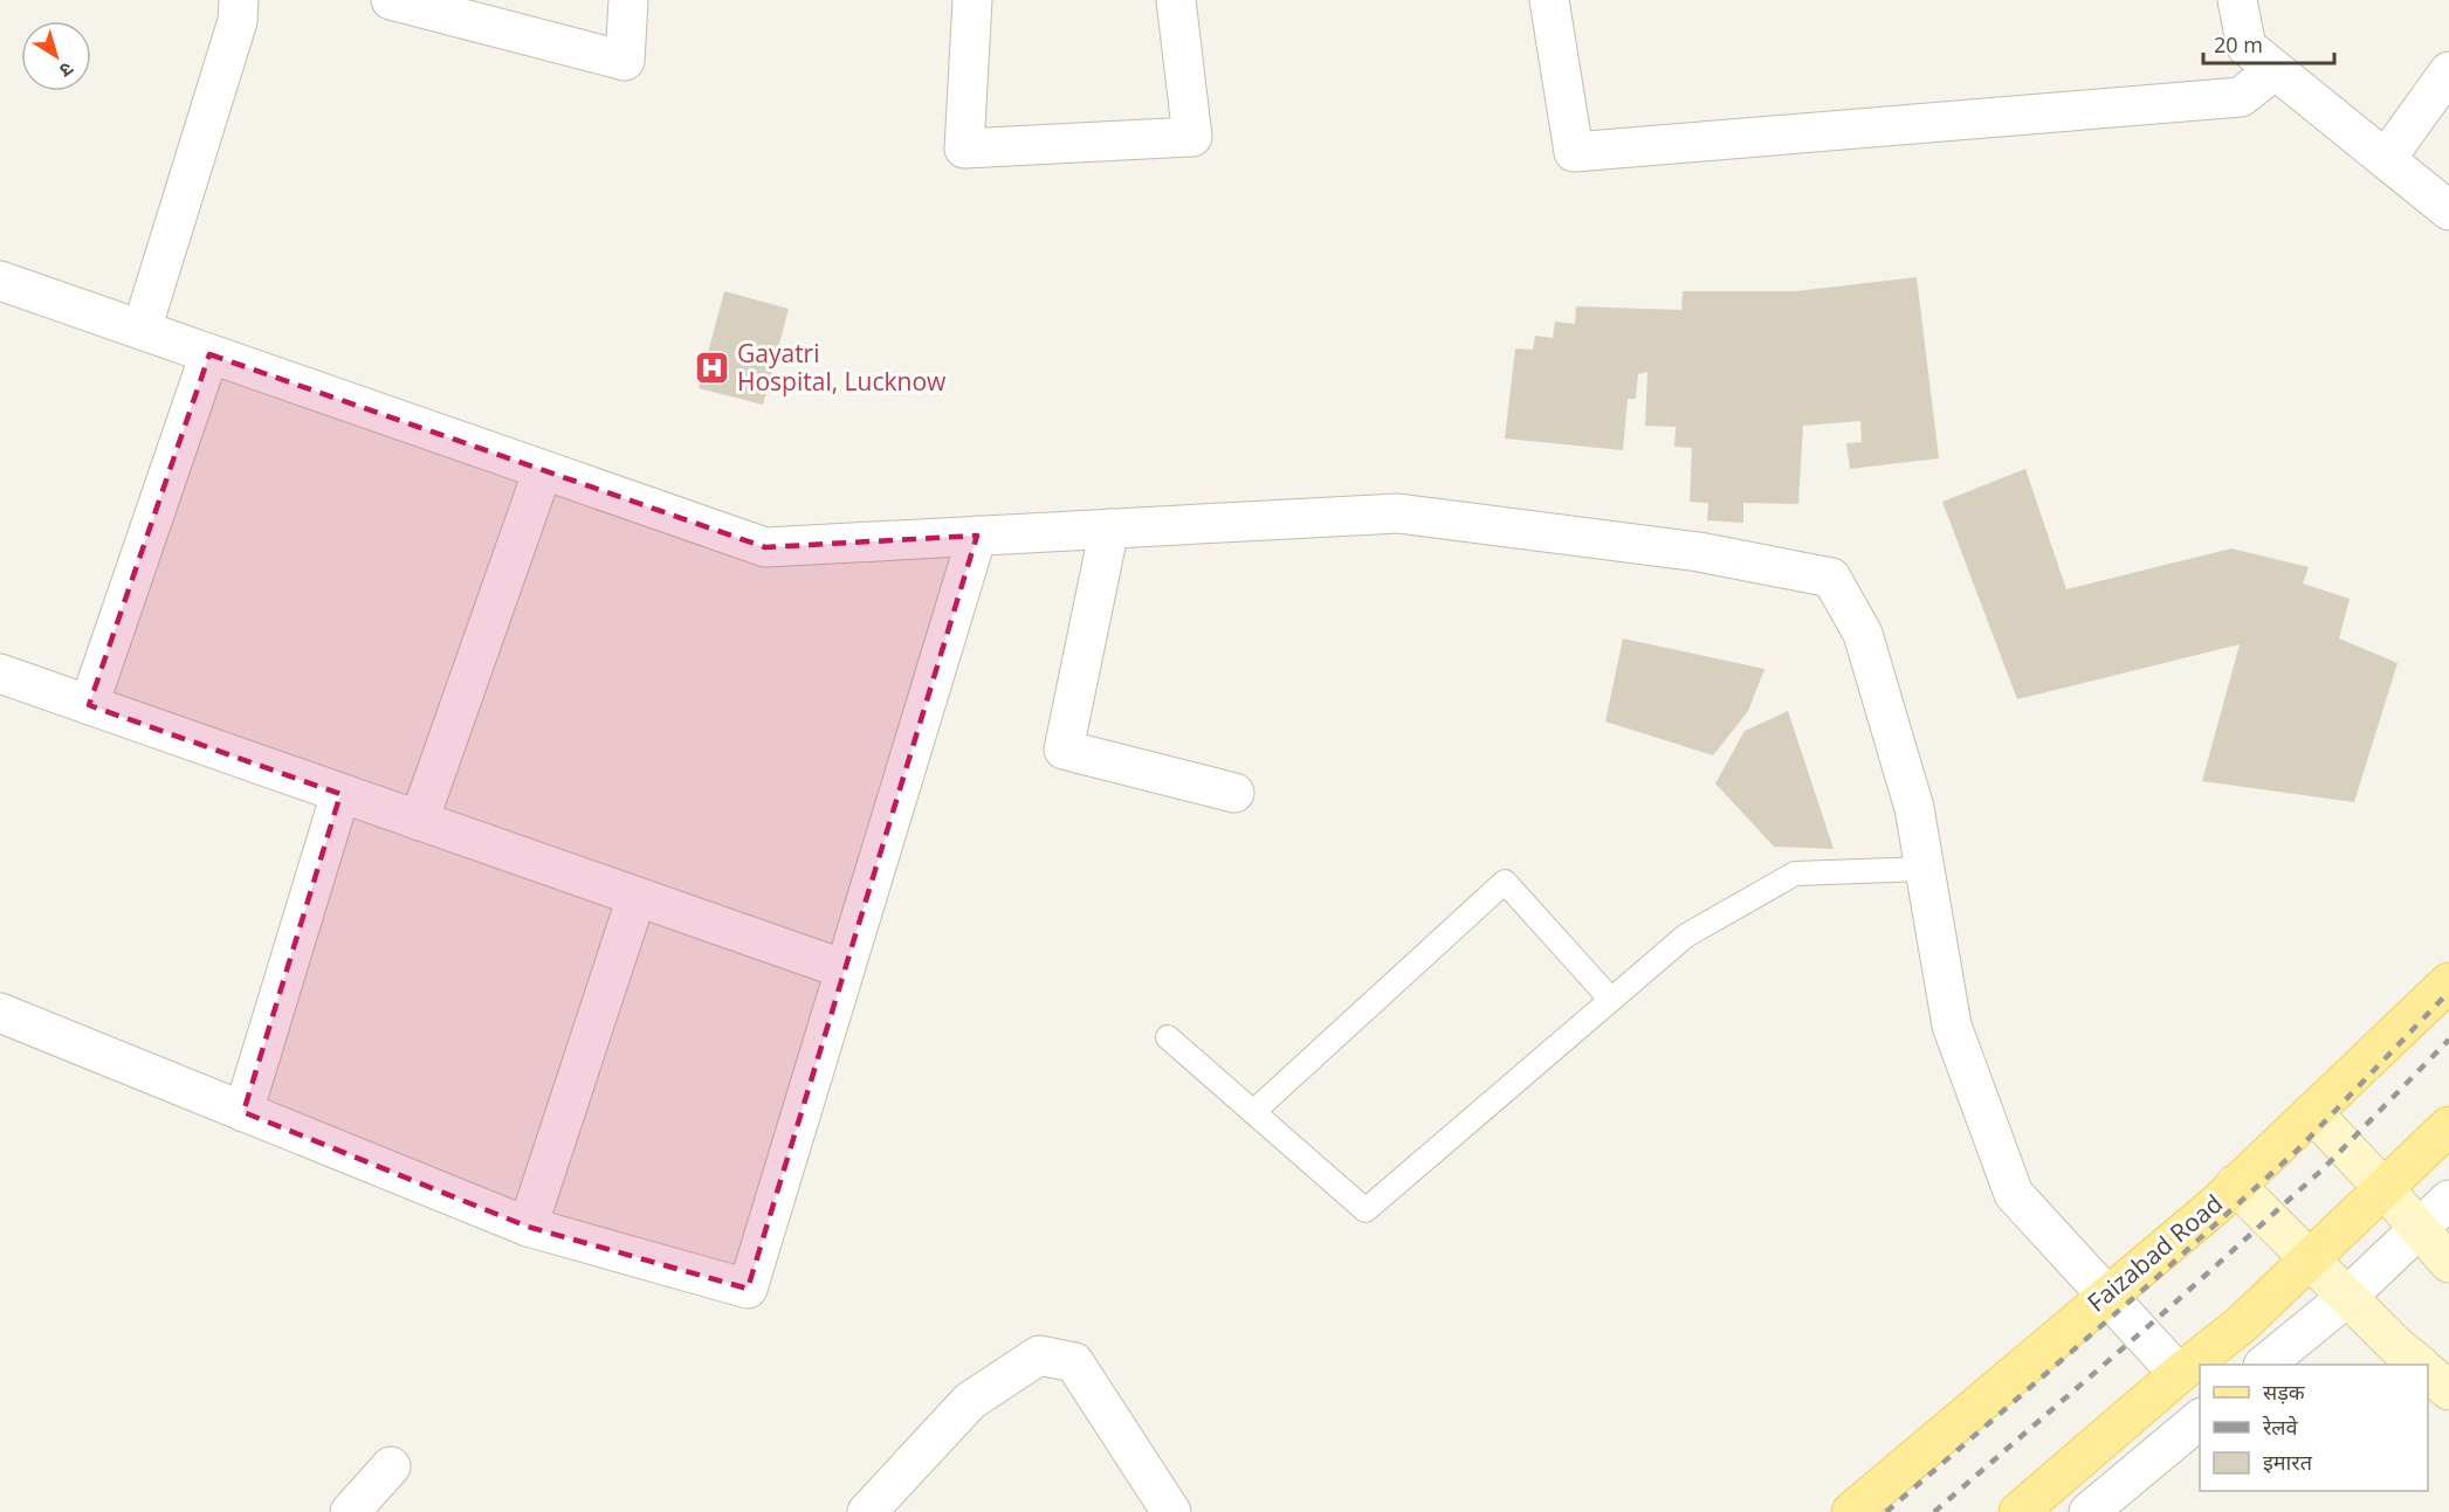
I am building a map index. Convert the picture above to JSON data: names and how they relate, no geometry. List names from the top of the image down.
{
  "streets": {
    "main road": ["Faizabad Road"]
  },
  "places": {
    "hospital": ["Gayatri Hospital, Lucknow"]
  },
  "legend": ["सड़क", "रेलवे", "इमारत"],
  "scale_bar": "20 m",
  "north": "bottom right"
}
